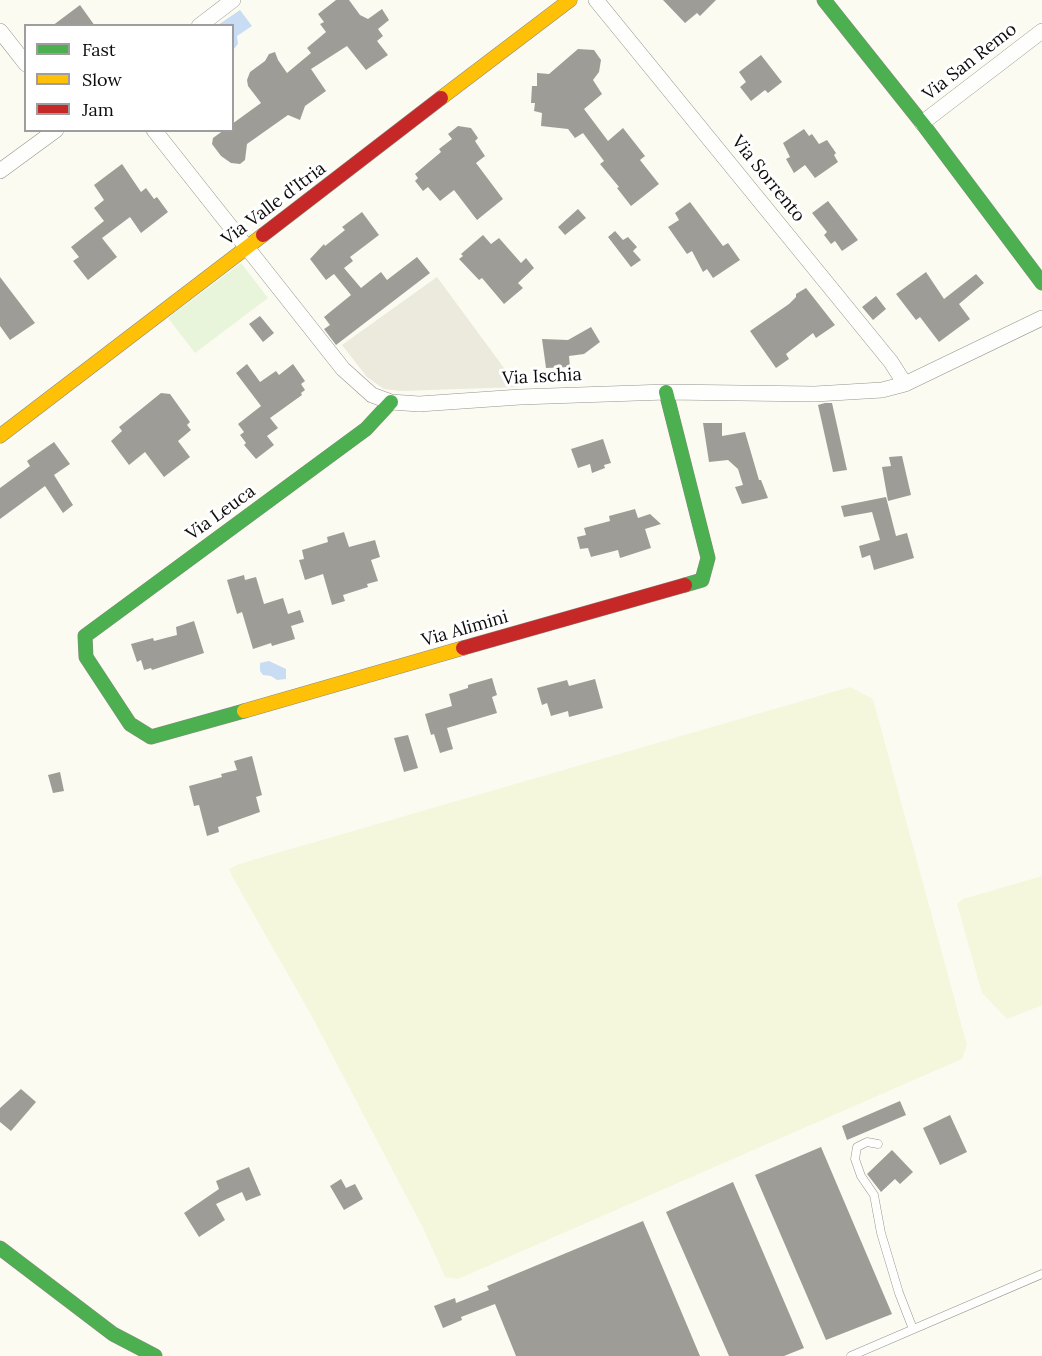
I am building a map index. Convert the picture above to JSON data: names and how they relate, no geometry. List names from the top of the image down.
{
  "streets": {
    "street": [
      "Via San Remo",
      "Via Sorrento",
      "Via Valle d'Itria",
      "Via Ischia",
      "Via Leuca",
      "Via Alimini"
    ]
  },
  "crossings": [
    ["Via Sorrento", "Via Ischia"],
    ["Via Valle d'Itria", "Via Ischia"],
    ["Via Ischia", "Via Leuca"],
    ["Via Ischia", "Via Alimini"],
    ["Via Leuca", "Via Alimini"]
  ],
  "legend": ["Fast", "Slow", "Jam"]
}
